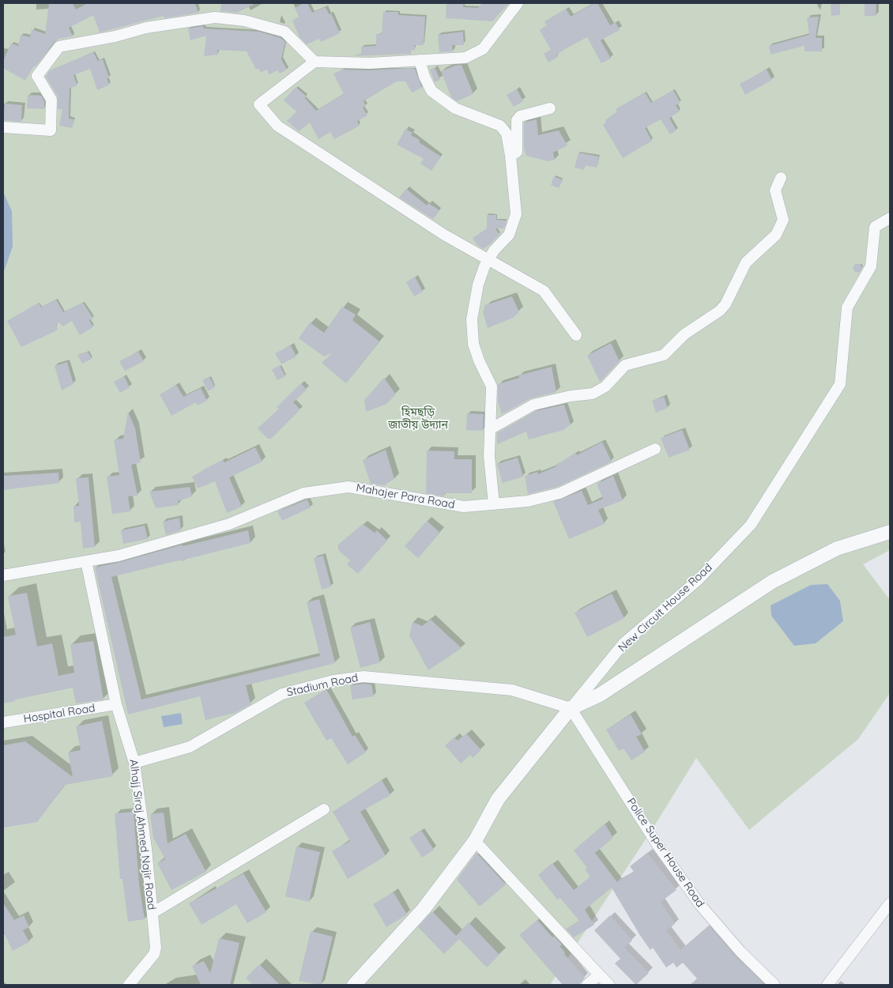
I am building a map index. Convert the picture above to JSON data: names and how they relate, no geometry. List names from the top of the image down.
{
  "streets": {
    "street": [
      "Mahajer Para Road",
      "New Circuit House Road",
      "Stadium Road",
      "Hospital Road",
      "Alhajj Siraj Ahmed Najir Road",
      "Police Super House Road"
    ]
  },
  "crossings": [
    ["Mahajer Para Road", "Alhajj Siraj Ahmed Najir Road"],
    ["New Circuit House Road", "Stadium Road"],
    ["New Circuit House Road", "Police Super House Road"],
    ["Stadium Road", "Alhajj Siraj Ahmed Najir Road"],
    ["Stadium Road", "Police Super House Road"],
    ["Hospital Road", "Alhajj Siraj Ahmed Najir Road"]
  ],
  "parks": ["হিমছড়ি জাতীয় উদ্যান"]
}
